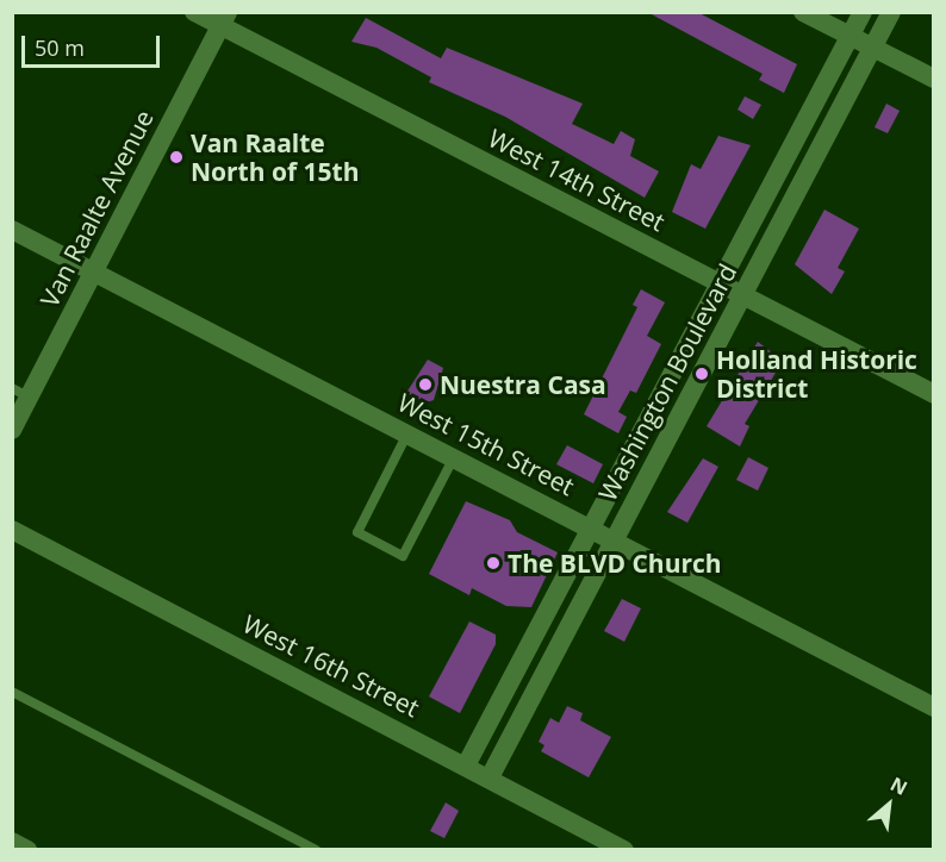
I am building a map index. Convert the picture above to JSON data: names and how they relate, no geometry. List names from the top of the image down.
{
  "streets": {
    "street": [
      "West 14th Street",
      "Van Raalte Avenue",
      "Washington Boulevard",
      "West 15th Street",
      "West 16th Street"
    ]
  },
  "crossings": [
    ["West 14th Street", "Van Raalte Avenue"],
    ["West 14th Street", "Washington Boulevard"],
    ["Van Raalte Avenue", "West 15th Street"],
    ["Washington Boulevard", "West 15th Street"],
    ["Washington Boulevard", "West 16th Street"]
  ],
  "places": [
    "Van Raalte North of 15th",
    "Holland Historic District",
    "Nuestra Casa",
    "The BLVD Church"
  ],
  "scale_bar": "50 m",
  "north": "top right"
}
